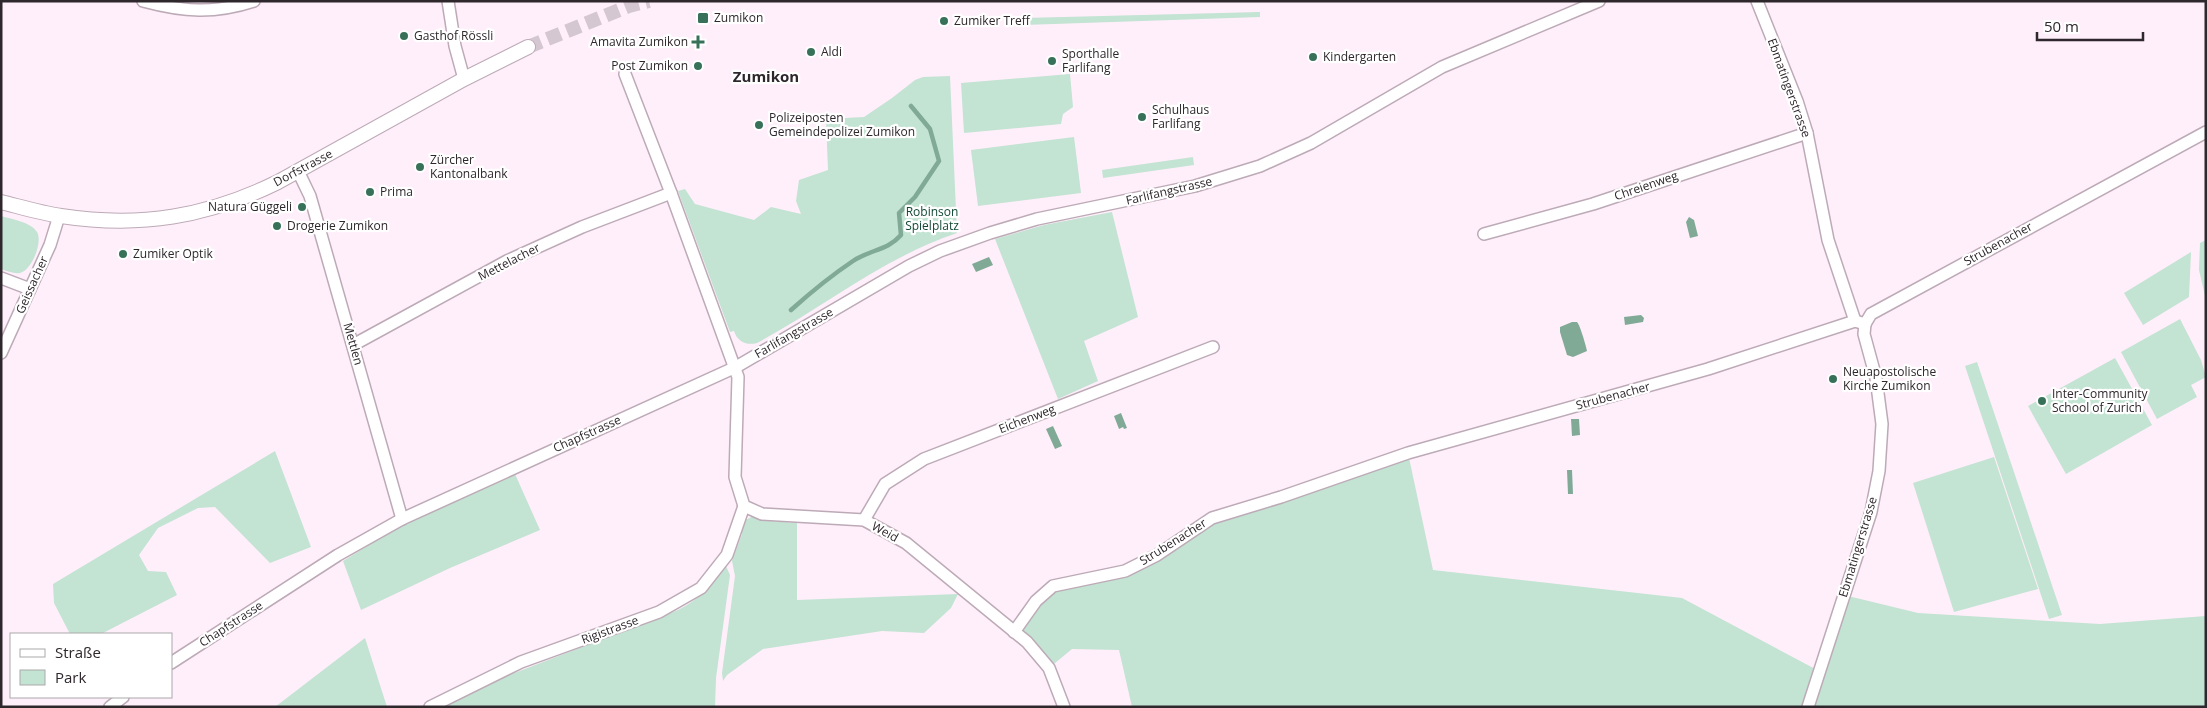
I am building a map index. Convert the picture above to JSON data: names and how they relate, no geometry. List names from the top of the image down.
{
  "streets": {
    "street": [
      "Ebmatingerstrasse",
      "Dorfstrasse",
      "Chreienweg",
      "Farlifangstrasse",
      "Strubenacher",
      "Mettelacher",
      "Geissacher",
      "Mettlen",
      "Eichenweg",
      "Chapfstrasse",
      "Weid",
      "Rigistrasse"
    ]
  },
  "crossings": [
    ["Ebmatingerstrasse", "Chreienweg"],
    ["Ebmatingerstrasse", "Strubenacher"],
    ["Dorfstrasse", "Geissacher"],
    ["Dorfstrasse", "Mettlen"],
    ["Farlifangstrasse", "Chapfstrasse"],
    ["Strubenacher", "Weid"],
    ["Mettelacher", "Mettlen"],
    ["Mettlen", "Chapfstrasse"],
    ["Eichenweg", "Weid"],
    ["Weid", "Rigistrasse"]
  ],
  "districts": ["Zumikon"],
  "parks": ["Robinson Spielplatz"],
  "places": {
    "transit": ["Zumikon"],
    "other": [
      "Zumiker Treff",
      "Gasthof Rössli",
      "Aldi",
      "Kindergarten",
      "Sporthalle Farlifang",
      "Post Zumikon",
      "Schulhaus Farlifang",
      "Polizeiposten Gemeindepolizei Zumikon",
      "Zürcher Kantonalbank",
      "Prima",
      "Natura Güggeli",
      "Drogerie Zumikon",
      "Zumiker Optik",
      "Neuapostolische Kirche Zumikon",
      "Inter-Community School of Zurich"
    ],
    "health": ["Amavita Zumikon"]
  },
  "legend": ["Straße", "Park"],
  "scale_bar": "50 m"
}
